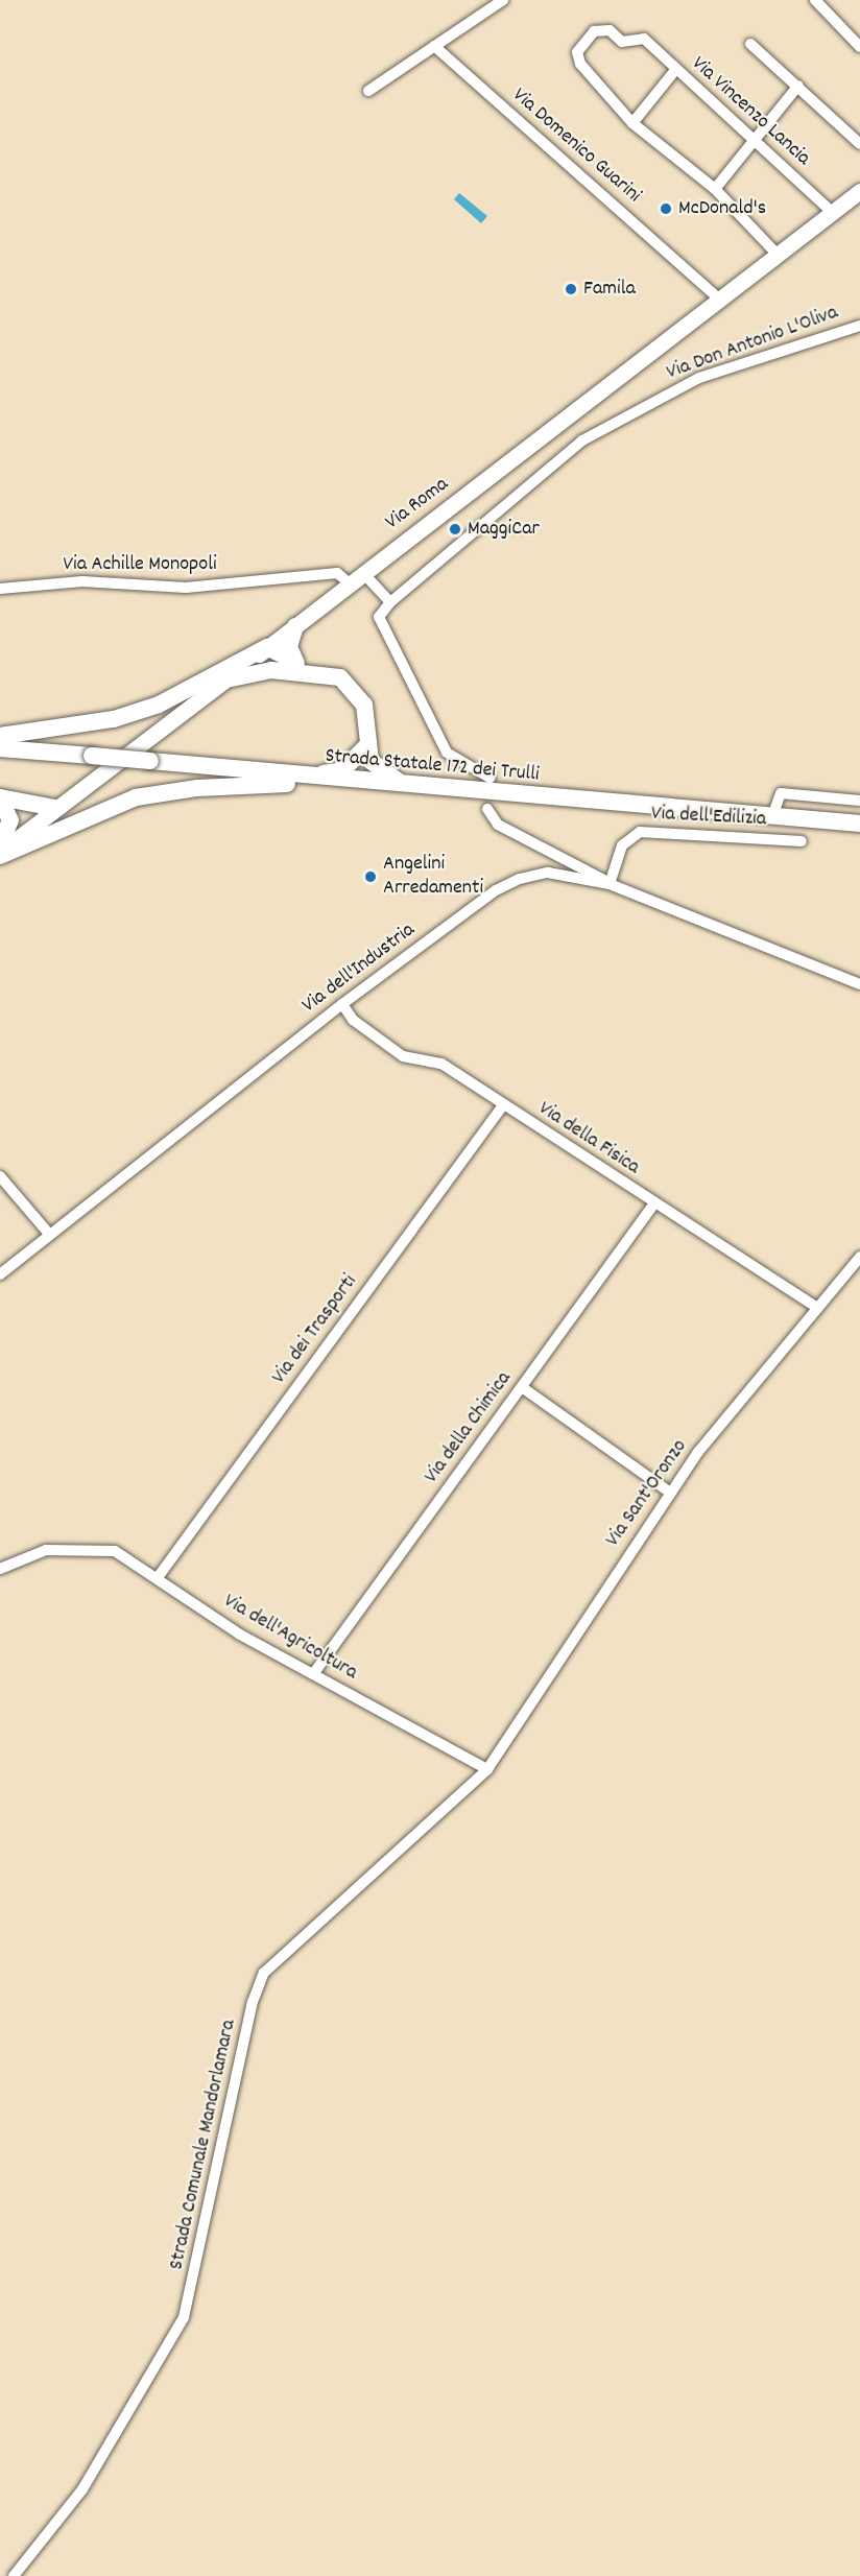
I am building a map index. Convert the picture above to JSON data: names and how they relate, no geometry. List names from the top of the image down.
{
  "streets": {
    "main road": ["Strada Statale 172 dei Trulli"],
    "street": [
      "Via Vincenzo Lancia",
      "Via Domenico Guarini",
      "Via Don Antonio L'Oliva",
      "Via Roma",
      "Via Achille Monopoli",
      "Via dell'Edilizia",
      "Via dell'Industria",
      "Via della Fisica",
      "Via dei Trasporti",
      "Via della Chimica",
      "Via Sant'Oronzo",
      "Via dell'Agricoltura",
      "Strada Comunale Mandorlamara"
    ]
  },
  "crossings": [
    ["Via Vincenzo Lancia", "Via Roma"],
    ["Via Domenico Guarini", "Via Roma"],
    ["Via Roma", "Via Achille Monopoli"],
    ["Via dell'Edilizia", "Via dell'Industria"],
    ["Via dell'Industria", "Via della Fisica"],
    ["Via della Fisica", "Via dei Trasporti"],
    ["Via della Fisica", "Via della Chimica"],
    ["Via della Fisica", "Via Sant'Oronzo"],
    ["Via dei Trasporti", "Via dell'Agricoltura"],
    ["Via della Chimica", "Via dell'Agricoltura"],
    ["Via Sant'Oronzo", "Via dell'Agricoltura"],
    ["Via Sant'Oronzo", "Strada Comunale Mandorlamara"],
    ["Via dell'Agricoltura", "Strada Comunale Mandorlamara"]
  ],
  "places": [
    "McDonald's",
    "Famila",
    "MaggiCar",
    "Angelini Arredamenti"
  ]
}
